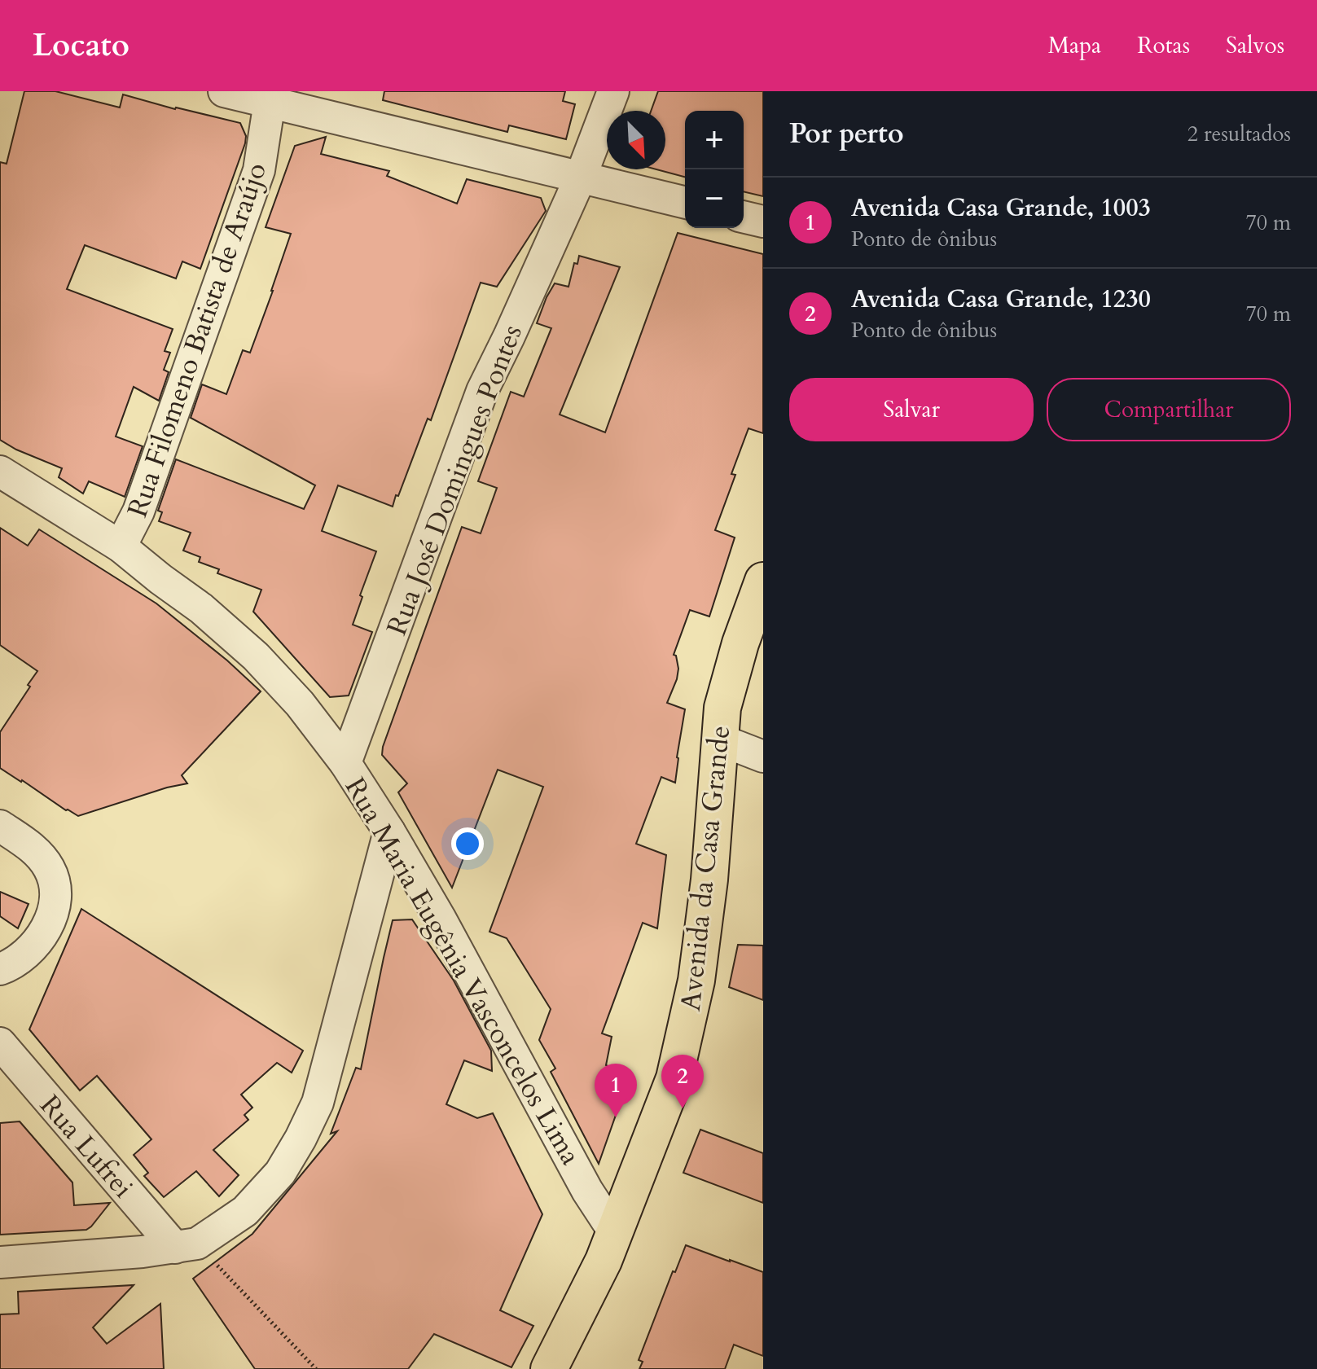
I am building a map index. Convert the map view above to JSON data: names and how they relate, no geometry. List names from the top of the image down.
{
  "streets": {
    "main road": ["Avenida da Casa Grande"],
    "street": [
      "Rua Filomeno Batista de Araújo",
      "Rua José Domingues Pontes",
      "Rua Maria Eugênia Vasconcelos Lima",
      "Rua Lufrei"
    ]
  },
  "crossings": [
    ["Rua Filomeno Batista de Araújo", "Rua Maria Eugênia Vasconcelos Lima"],
    ["Rua José Domingues Pontes", "Rua Maria Eugênia Vasconcelos Lima"],
    ["Avenida da Casa Grande", "Rua Maria Eugênia Vasconcelos Lima"]
  ],
  "north": "bottom right",
  "page": {
    "header": "Locato",
    "nav": ["Mapa", "Rotas", "Salvos"],
    "heading": ["Por perto", "2 resultados"],
    "map_buttons": ["+", "−"],
    "list": [
      {
        "mark": "1",
        "name": "Avenida Casa Grande, 1003",
        "note": "Ponto de ônibus",
        "value": "70 m"
      },
      {
        "mark": "2",
        "name": "Avenida Casa Grande, 1230",
        "note": "Ponto de ônibus",
        "value": "70 m"
      }
    ],
    "buttons": ["Salvar", "Compartilhar"],
    "pins": ["2", "1"]
  }
}
